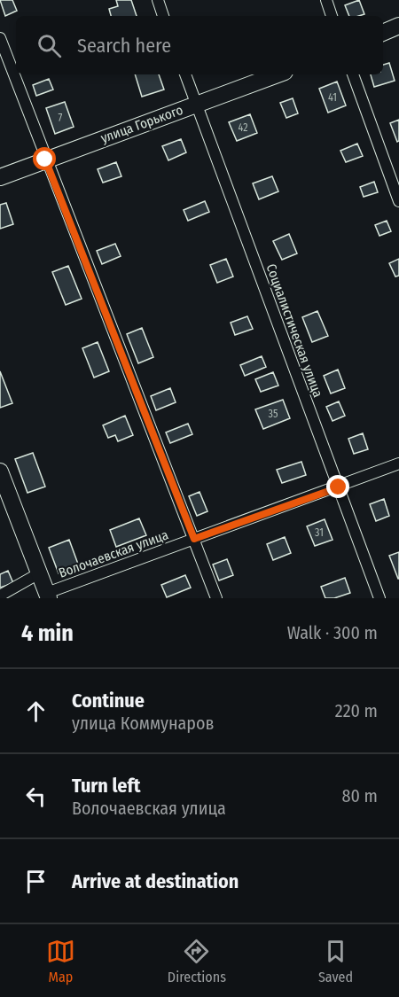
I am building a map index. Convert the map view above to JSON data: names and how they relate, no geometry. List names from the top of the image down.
{
  "streets": {
    "street": ["улица Горького", "Социалистическая улица", "Волочаевская улица"]
  },
  "crossings": [
    ["улица Горького", "Социалистическая улица"],
    ["Социалистическая улица", "Волочаевская улица"]
  ],
  "house_numbers": [
    "41",
    "7",
    "42",
    "35",
    "31"
  ],
  "page": {
    "search": "Search here",
    "heading": ["4 min", "Walk · 300 m"],
    "list": [
      ["Continue", "улица Коммунаров", "220 m"],
      ["Turn left", "Волочаевская улица", "80 m"],
      "Arrive at destination"
    ],
    "nav": ["Map", "Directions", "Saved"]
  }
}
